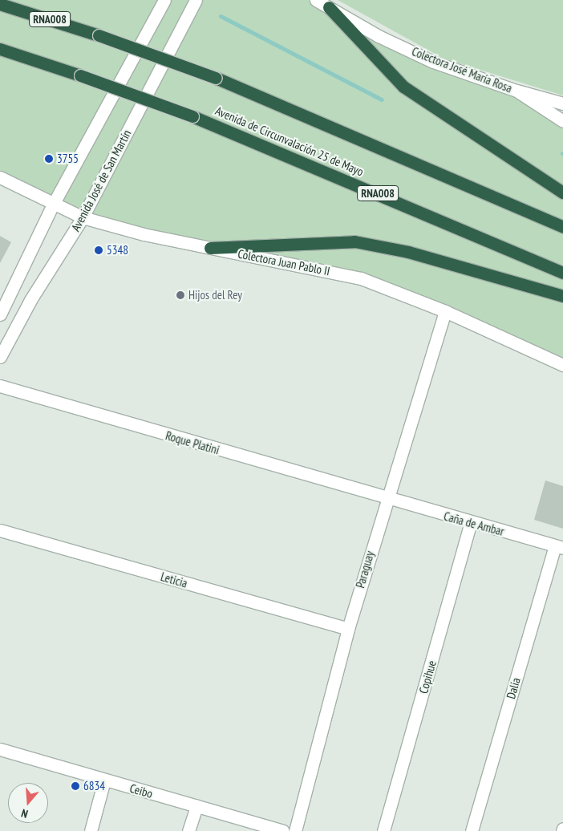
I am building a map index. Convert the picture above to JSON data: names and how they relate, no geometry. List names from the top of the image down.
{
  "streets": {
    "highway": ["RNA008", "Avenida de Circunvalación 25 de Mayo"],
    "street": [
      "Colectora José María Rosa",
      "Avenida José de San Martín",
      "Colectora Juan Pablo II",
      "Roque Platini",
      "Caña de Ambar",
      "Paraguay",
      "Leticia",
      "Copihue",
      "Dalia",
      "Ceibo"
    ]
  },
  "crossings": [
    ["Avenida José de San Martín", "Colectora Juan Pablo II"],
    ["Colectora Juan Pablo II", "Paraguay"],
    ["Roque Platini", "Caña de Ambar"],
    ["Roque Platini", "Paraguay"],
    ["Caña de Ambar", "Paraguay"],
    ["Caña de Ambar", "Copihue"],
    ["Caña de Ambar", "Dalia"],
    ["Paraguay", "Leticia"]
  ],
  "places": [
    "3755",
    "5348",
    "Hijos del Rey",
    "6834"
  ],
  "north": "bottom"
}
